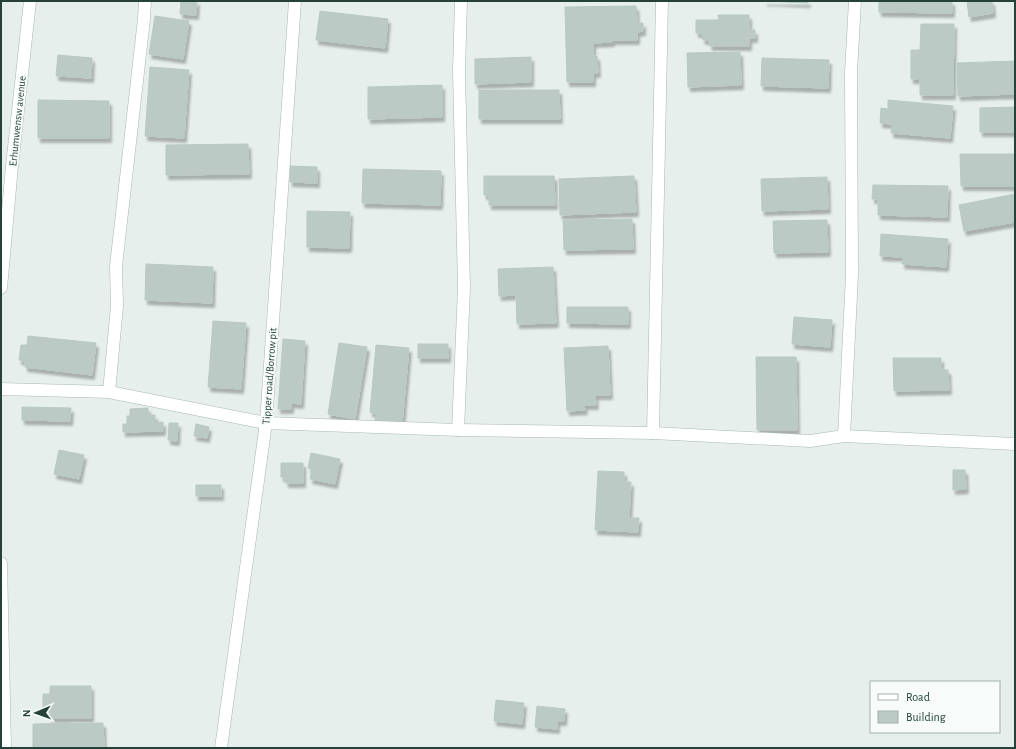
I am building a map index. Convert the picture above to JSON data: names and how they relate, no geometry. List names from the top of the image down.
{
  "streets": {
    "street": ["Erhumwensw avenue", "Tipper road/Borrow pit"]
  },
  "legend": ["Road", "Building"],
  "north": "left"
}
